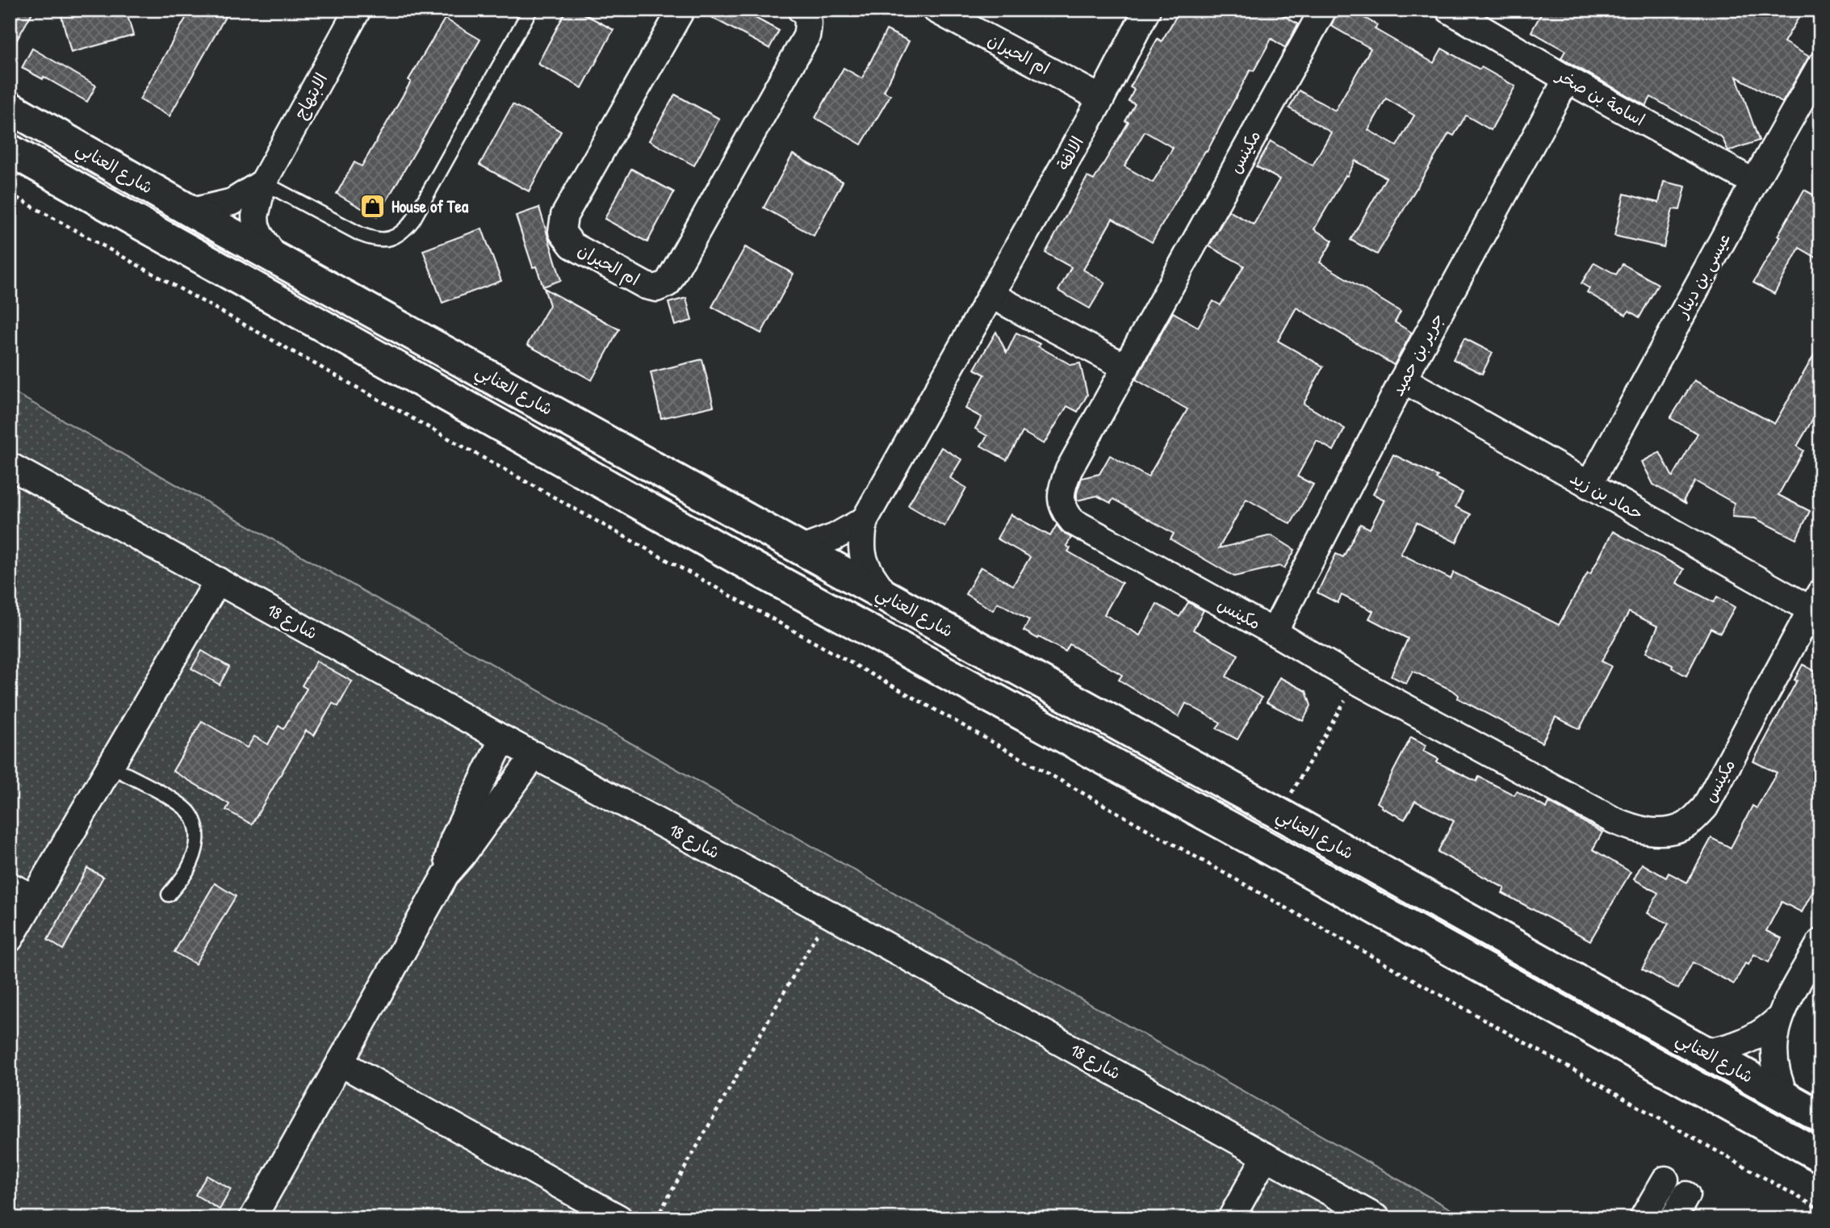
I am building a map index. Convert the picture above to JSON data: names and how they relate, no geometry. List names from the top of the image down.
{
  "streets": {
    "street": [
      "ام الحيران",
      "الابتهاج",
      "اسامة بن صخر",
      "مكينس",
      "الالفة",
      "شارع العنابي",
      "عيسى بن دينار",
      "جرير بن حميد",
      "حماد بن زيد",
      "شارع 18"
    ]
  },
  "crossings": [
    ["ام الحيران", "الالفة"],
    ["الابتهاج", "شارع العنابي"],
    ["اسامة بن صخر", "عيسى بن دينار"],
    ["اسامة بن صخر", "جرير بن حميد"],
    ["مكينس", "جرير بن حميد"],
    ["مكينس", "حماد بن زيد"],
    ["الالفة", "شارع العنابي"],
    ["عيسى بن دينار", "حماد بن زيد"],
    ["جرير بن حميد", "حماد بن زيد"]
  ],
  "places": {
    "shop": ["House of Tea"]
  }
}
